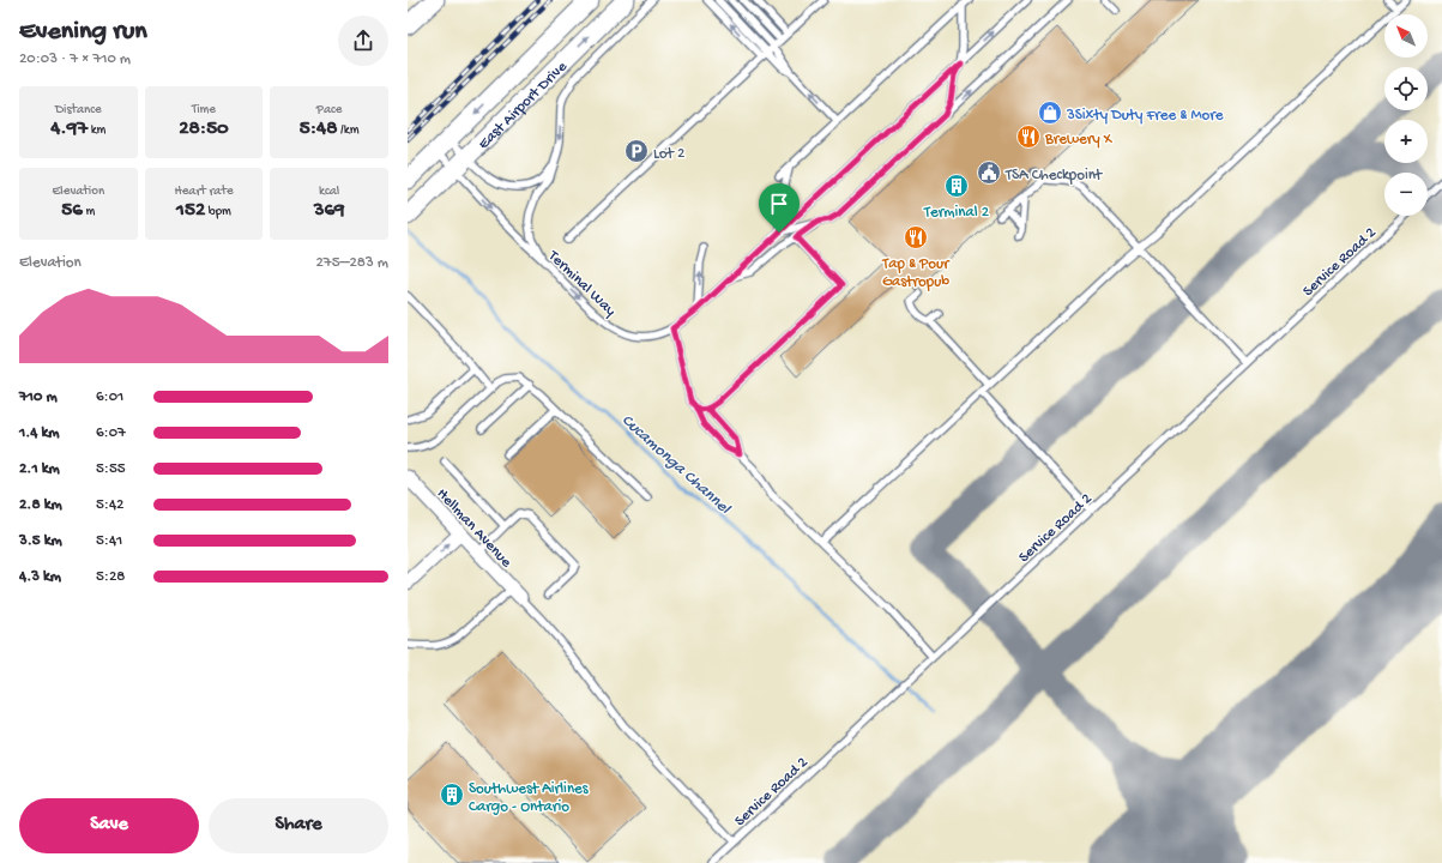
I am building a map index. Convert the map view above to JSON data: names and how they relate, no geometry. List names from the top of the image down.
{
  "streets": {
    "main road": ["East Airport Drive"],
    "street": ["Hellman Avenue"],
    "lane": ["Service Road 2", "Terminal Way"]
  },
  "crossings": [
    ["East Airport Drive", "Terminal Way"]
  ],
  "water": ["Cucamonga Channel"],
  "places": {
    "shop": ["3Sixty Duty Free & More"],
    "restaurant": ["Brewery X", "Tap & Pour Gastropub"],
    "parking": ["Lot 2"],
    "public building": ["TSA Checkpoint"],
    "building": ["Terminal 2", "Southwest Airlines Cargo - Ontario"]
  },
  "north": "top left",
  "page": {
    "heading": ["Evening run", "20:03 · 7 × 710 m"],
    "map_buttons": ["+", "−"],
    "stats": [
      ["Distance", "4.97 km"],
      ["Time", "28:50"],
      ["Pace", "5:48 /km"],
      ["Elevation", "56 m"],
      ["Heart rate", "152 bpm"],
      ["kcal", "369"]
    ],
    "chart": ["Elevation", "275–283 m"],
    "list": [
      {
        "name": "710 m",
        "note": "6:01"
      },
      {
        "name": "1.4 km",
        "note": "6:07"
      },
      {
        "name": "2.1 km",
        "note": "5:55"
      },
      {
        "name": "2.8 km",
        "note": "5:42"
      },
      {
        "name": "3.5 km",
        "note": "5:41"
      },
      {
        "name": "4.3 km",
        "note": "5:28"
      }
    ],
    "buttons": ["Save", "Share"]
  }
}
